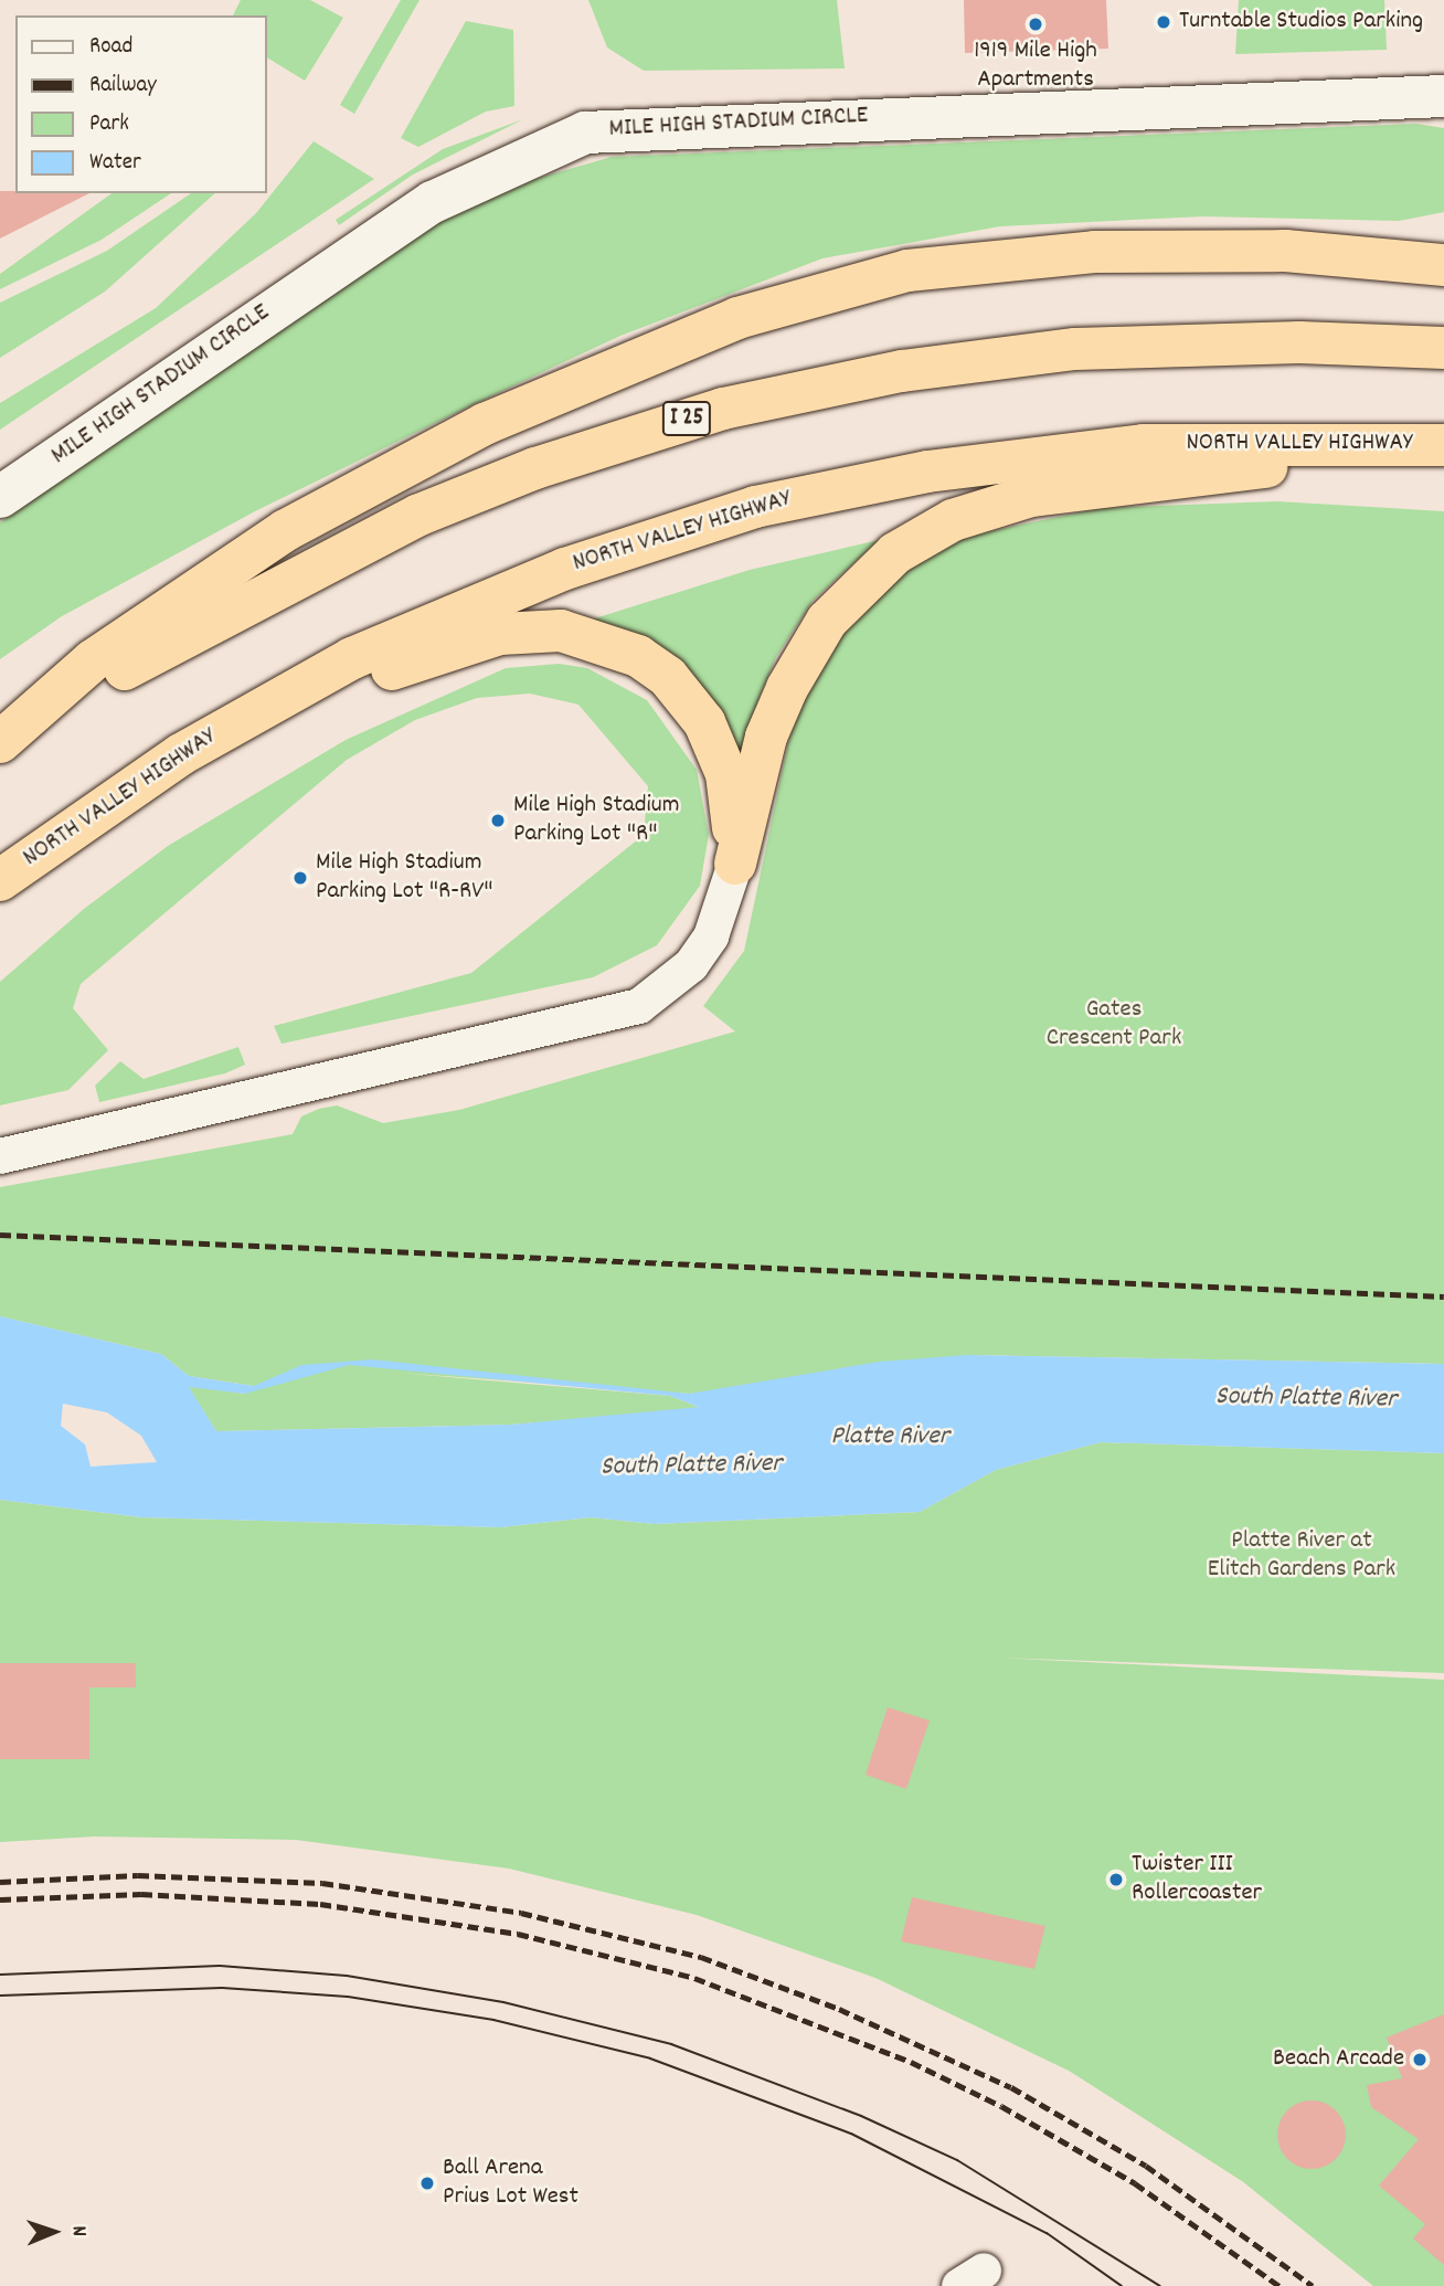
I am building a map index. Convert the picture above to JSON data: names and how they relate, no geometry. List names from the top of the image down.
{
  "streets": {
    "highway": ["I 25", "NORTH VALLEY HIGHWAY"],
    "street": ["MILE HIGH STADIUM CIRCLE"]
  },
  "water": ["South Platte River", "Platte River"],
  "parks": ["Gates Crescent Park", "Platte River at Elitch Gardens Park"],
  "places": [
    "Turntable Studios Parking",
    "1919 Mile High Apartments",
    "Mile High Stadium Parking Lot \"R\"",
    "Mile High Stadium Parking Lot \"R-RV\"",
    "Twister III Rollercoaster",
    "Beach Arcade",
    "Ball Arena Prius Lot West"
  ],
  "legend": [
    "Road",
    "Railway",
    "Park",
    "Water"
  ],
  "north": "right"
}
